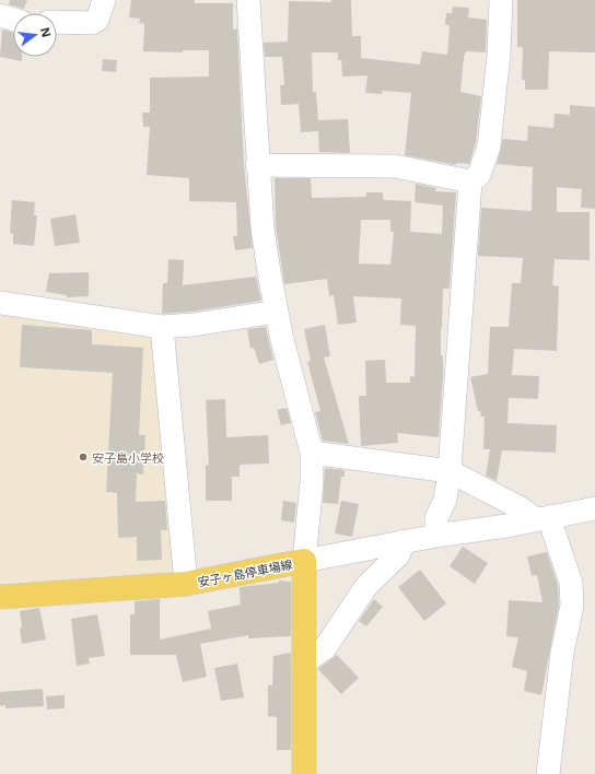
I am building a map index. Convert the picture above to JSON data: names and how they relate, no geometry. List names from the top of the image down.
{
  "streets": {
    "main road": ["安子ヶ島停車場線"]
  },
  "places": ["安子島小学校"],
  "north": "right"
}
